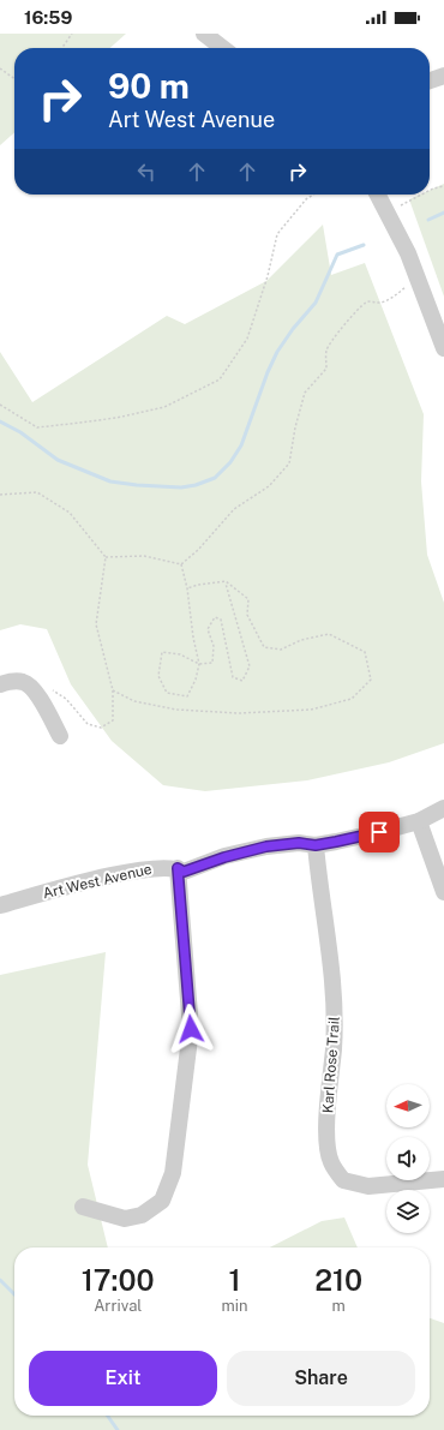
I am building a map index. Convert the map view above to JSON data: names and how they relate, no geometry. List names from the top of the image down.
{
  "streets": {
    "street": ["Art West Avenue", "Karl Rose Trail"]
  },
  "crossings": [
    ["Art West Avenue", "Karl Rose Trail"]
  ],
  "north": "left",
  "page": {
    "status": "16:59",
    "turn": ["90 m", "Art West Avenue"],
    "eta": [
      "17:00",
      "Arrival",
      "1",
      "min",
      "210",
      "m"
    ],
    "buttons": ["Exit", "Share"]
  }
}
